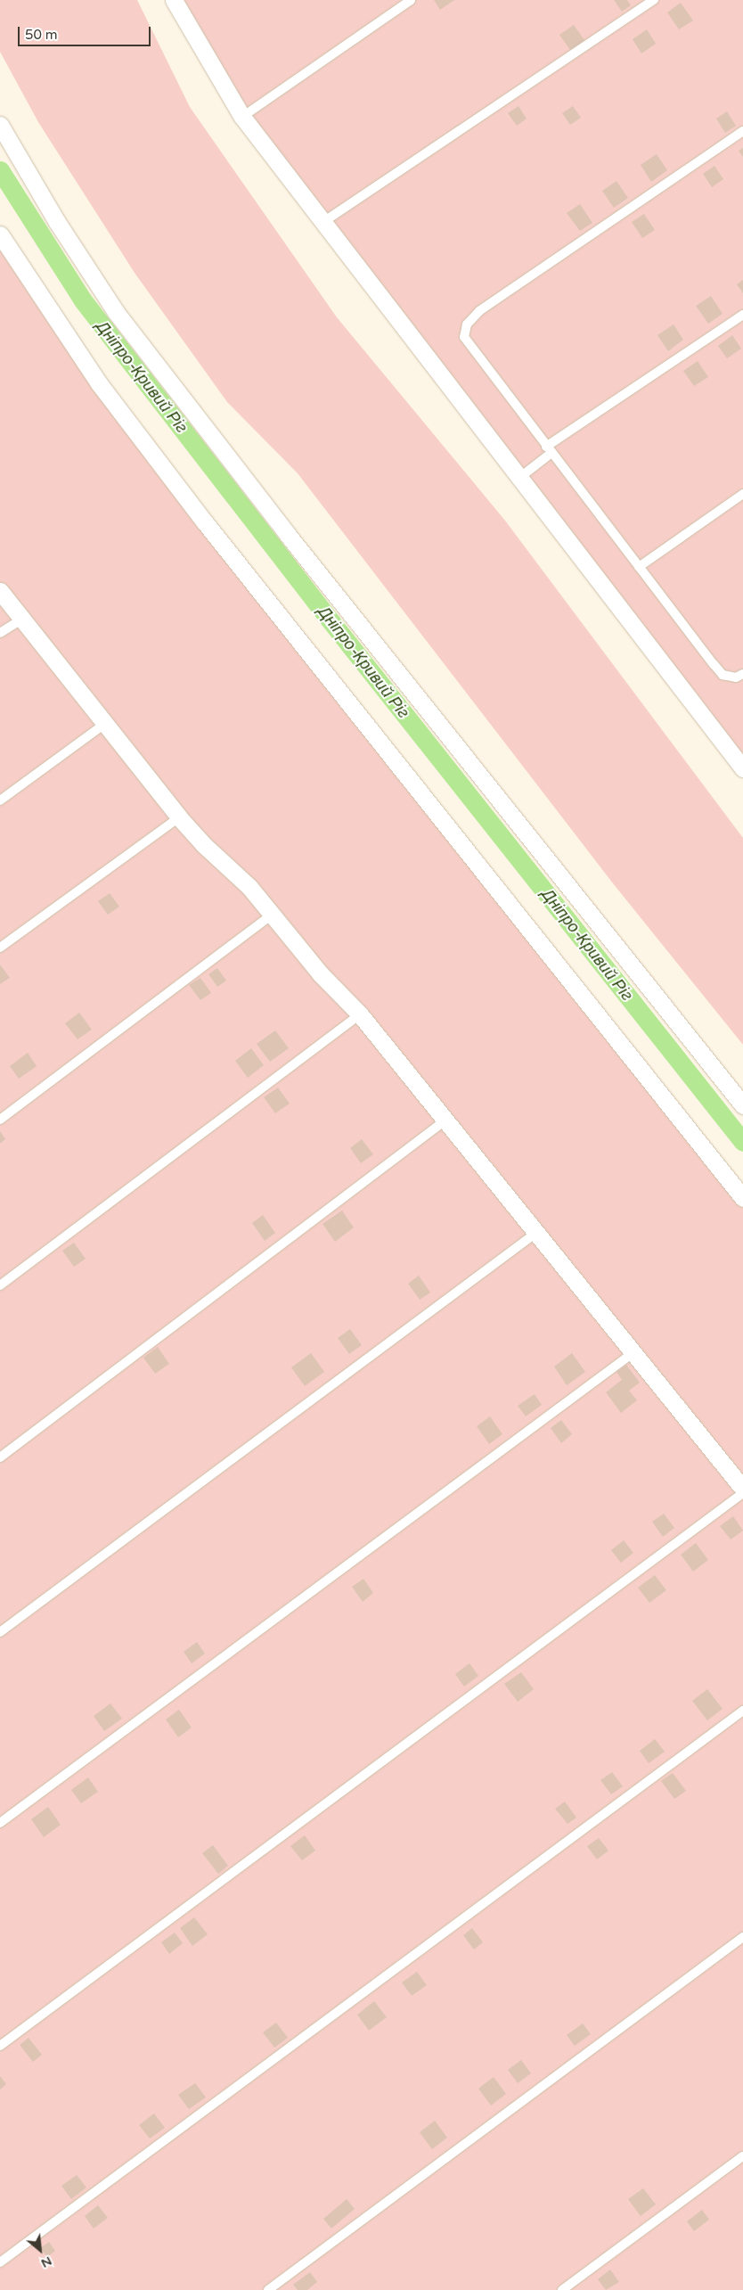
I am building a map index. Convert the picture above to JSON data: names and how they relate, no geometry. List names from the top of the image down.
{
  "water": ["Дніпро-Кривий Ріг"],
  "scale_bar": "50 m",
  "north": "bottom right"
}
